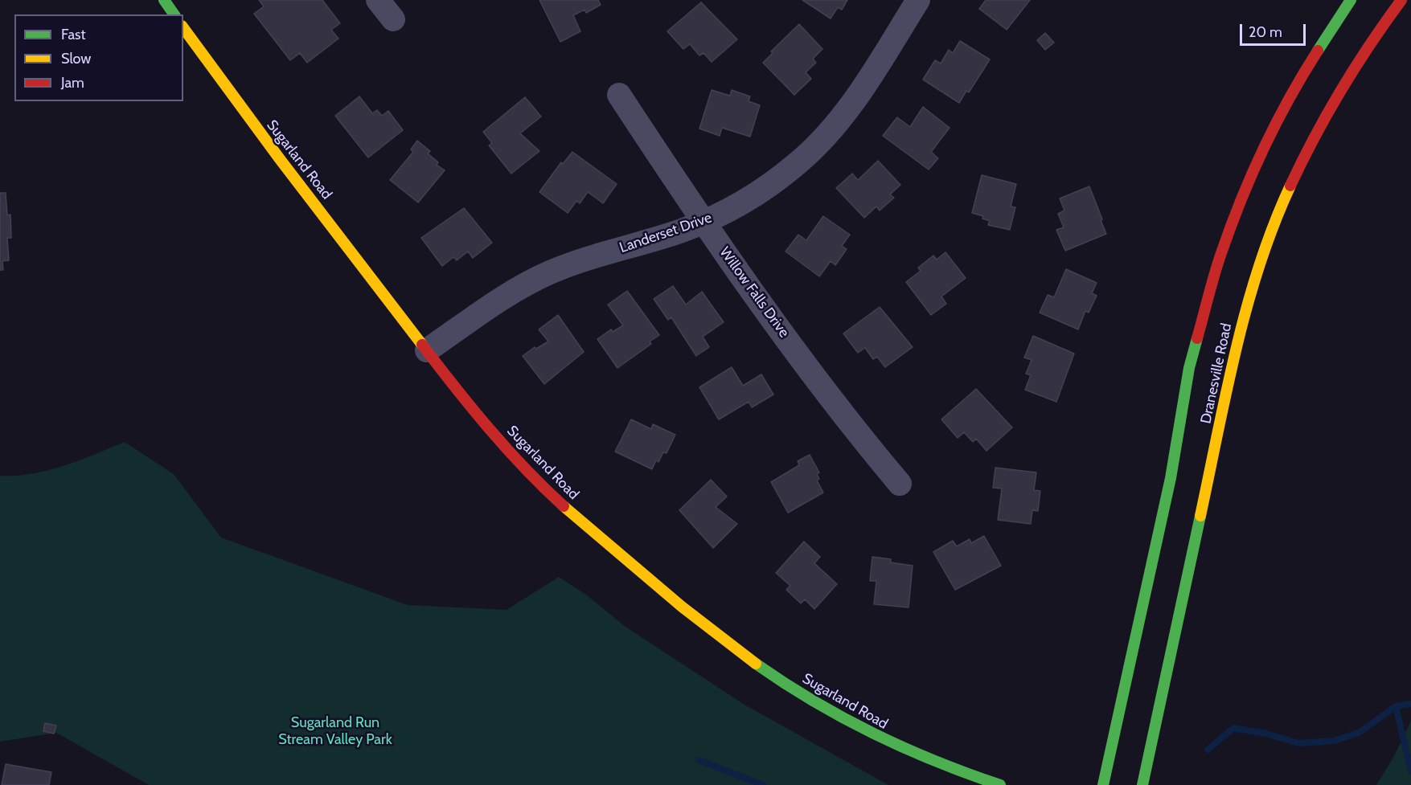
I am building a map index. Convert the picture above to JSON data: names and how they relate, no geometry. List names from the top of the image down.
{
  "streets": {
    "main road": ["Sugarland Road", "Dranesville Road"],
    "street": ["Landerset Drive", "Willow Falls Drive"]
  },
  "crossings": [
    ["Sugarland Road", "Landerset Drive"],
    ["Landerset Drive", "Willow Falls Drive"]
  ],
  "parks": ["Sugarland Run Stream Valley Park"],
  "legend": ["Fast", "Slow", "Jam"],
  "scale_bar": "20 m"
}
